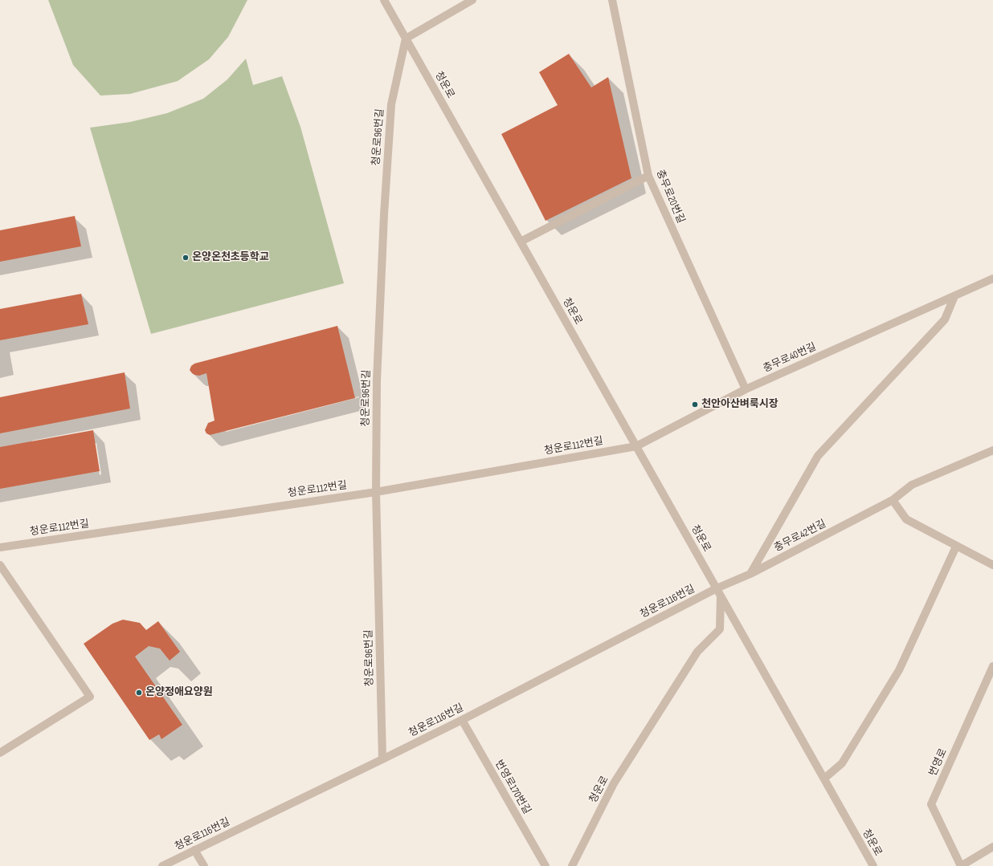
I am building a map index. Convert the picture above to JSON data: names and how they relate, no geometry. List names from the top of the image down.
{
  "streets": {
    "street": [
      "청운로",
      "청운로96번길",
      "충무로20번길",
      "충무로40번길",
      "청운로112번길",
      "충무로42번길",
      "청운로116번길",
      "번영로",
      "번영로170번길"
    ]
  },
  "crossings": [
    ["청운로", "청운로96번길"],
    ["청운로", "충무로40번길"],
    ["청운로", "청운로112번길"],
    ["청운로", "충무로42번길"],
    ["청운로", "청운로116번길"],
    ["청운로96번길", "청운로112번길"],
    ["청운로96번길", "청운로116번길"],
    ["충무로20번길", "충무로40번길"],
    ["충무로40번길", "청운로112번길"],
    ["충무로42번길", "청운로116번길"],
    ["청운로116번길", "번영로170번길"]
  ],
  "places": ["온양온천초등학교", "천안아산벼룩시장", "온양정애요양원"]
}
